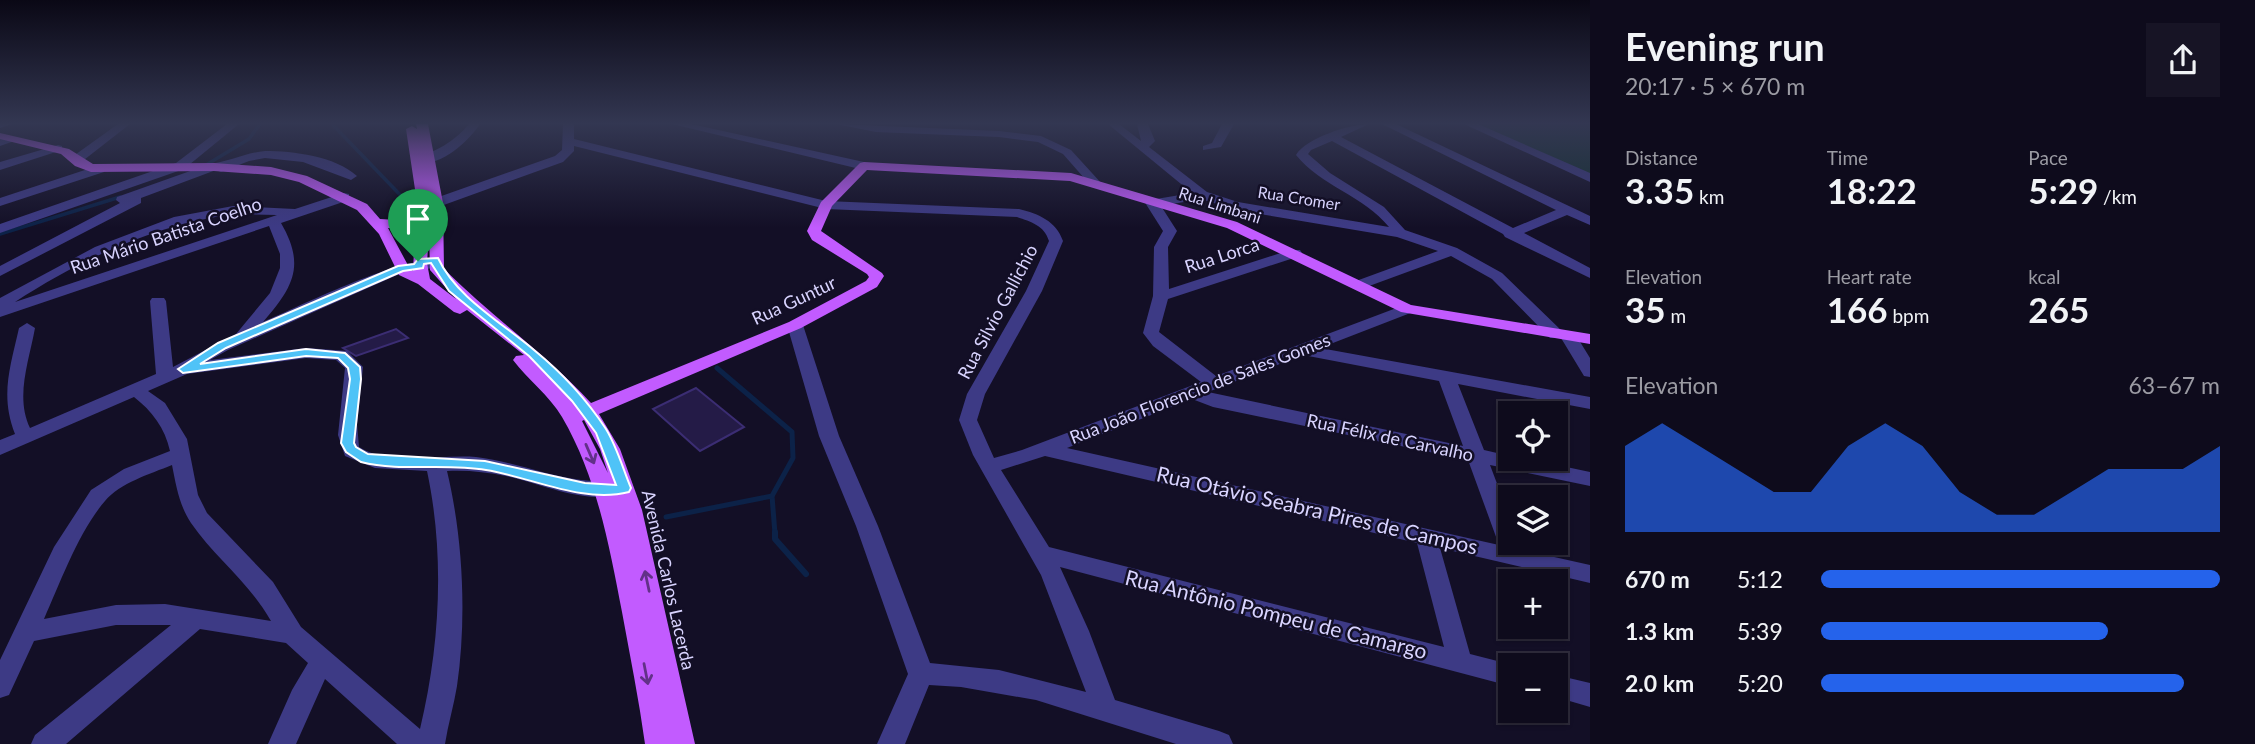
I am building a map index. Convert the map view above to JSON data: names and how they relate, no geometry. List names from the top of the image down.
{
  "streets": {
    "main road": ["Rua Limbani", "Rua Guntur", "Avenida Carlos Lacerda"],
    "street": [
      "Rua Cromer",
      "Rua Mário Batista Coelho",
      "Rua Lorca",
      "Rua Silvio Gallichio",
      "Rua João Florencio de Sales Gomes",
      "Rua Félix de Carvalho",
      "Rua Otávio Seabra Pires de Campos",
      "Rua Antônio Pompeu de Camargo"
    ]
  },
  "crossings": [
    ["Rua Cromer", "Rua Limbani"],
    ["Rua Limbani", "Rua Lorca"],
    ["Rua Limbani", "Rua Guntur"],
    ["Rua Limbani", "Rua João Florencio de Sales Gomes"],
    ["Rua Guntur", "Rua Silvio Gallichio"],
    ["Rua Guntur", "Avenida Carlos Lacerda"],
    ["Rua Silvio Gallichio", "Rua João Florencio de Sales Gomes"],
    ["Rua Silvio Gallichio", "Rua Antônio Pompeu de Camargo"],
    ["Rua João Florencio de Sales Gomes", "Rua Félix de Carvalho"],
    ["Rua João Florencio de Sales Gomes", "Rua Otávio Seabra Pires de Campos"]
  ],
  "page": {
    "heading": ["Evening run", "20:17 · 5 × 670 m"],
    "stats": [
      ["Distance", "3.35 km"],
      ["Time", "18:22"],
      ["Pace", "5:29 /km"],
      ["Elevation", "35 m"],
      ["Heart rate", "166 bpm"],
      ["kcal", "265"]
    ],
    "chart": ["Elevation", "63–67 m"],
    "map_buttons": ["+", "−"],
    "list": [
      {
        "name": "670 m",
        "note": "5:12"
      },
      {
        "name": "1.3 km",
        "note": "5:39"
      },
      {
        "name": "2.0 km",
        "note": "5:20"
      }
    ]
  }
}
